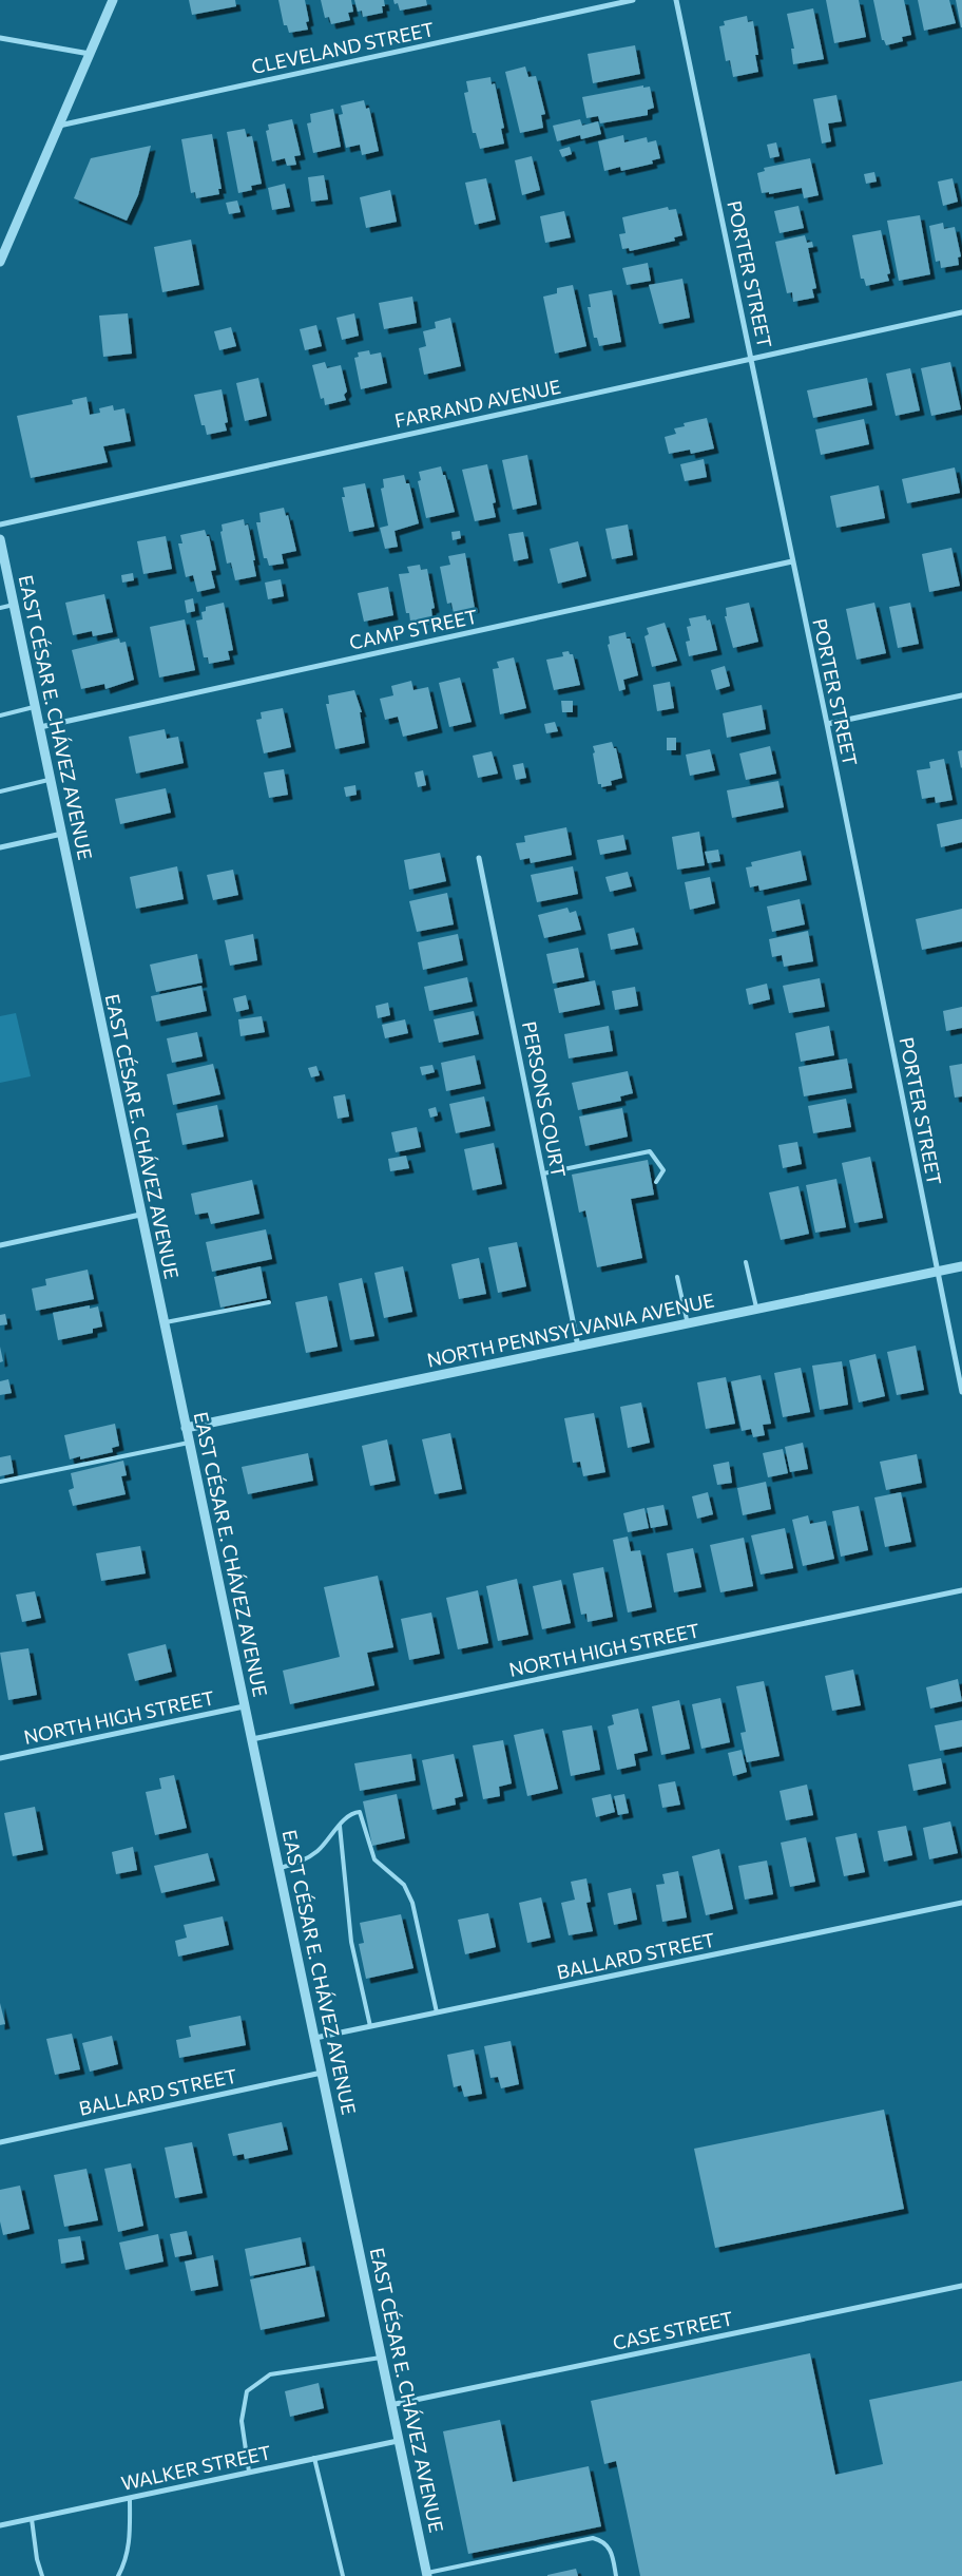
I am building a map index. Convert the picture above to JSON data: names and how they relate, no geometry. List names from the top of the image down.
{
  "streets": {
    "street": [
      "CLEVELAND STREET",
      "PORTER STREET",
      "FARRAND AVENUE",
      "CAMP STREET",
      "EAST CÉSAR E. CHÁVEZ AVENUE",
      "PERSONS COURT",
      "NORTH PENNSYLVANIA AVENUE",
      "NORTH HIGH STREET",
      "BALLARD STREET",
      "CASE STREET",
      "WALKER STREET"
    ]
  },
  "crossings": [
    ["PORTER STREET", "FARRAND AVENUE"],
    ["PORTER STREET", "CAMP STREET"],
    ["PORTER STREET", "NORTH PENNSYLVANIA AVENUE"],
    ["CAMP STREET", "EAST CÉSAR E. CHÁVEZ AVENUE"],
    ["EAST CÉSAR E. CHÁVEZ AVENUE", "NORTH PENNSYLVANIA AVENUE"],
    ["EAST CÉSAR E. CHÁVEZ AVENUE", "NORTH HIGH STREET"],
    ["EAST CÉSAR E. CHÁVEZ AVENUE", "BALLARD STREET"],
    ["EAST CÉSAR E. CHÁVEZ AVENUE", "CASE STREET"],
    ["EAST CÉSAR E. CHÁVEZ AVENUE", "WALKER STREET"],
    ["PERSONS COURT", "NORTH PENNSYLVANIA AVENUE"]
  ]
}
